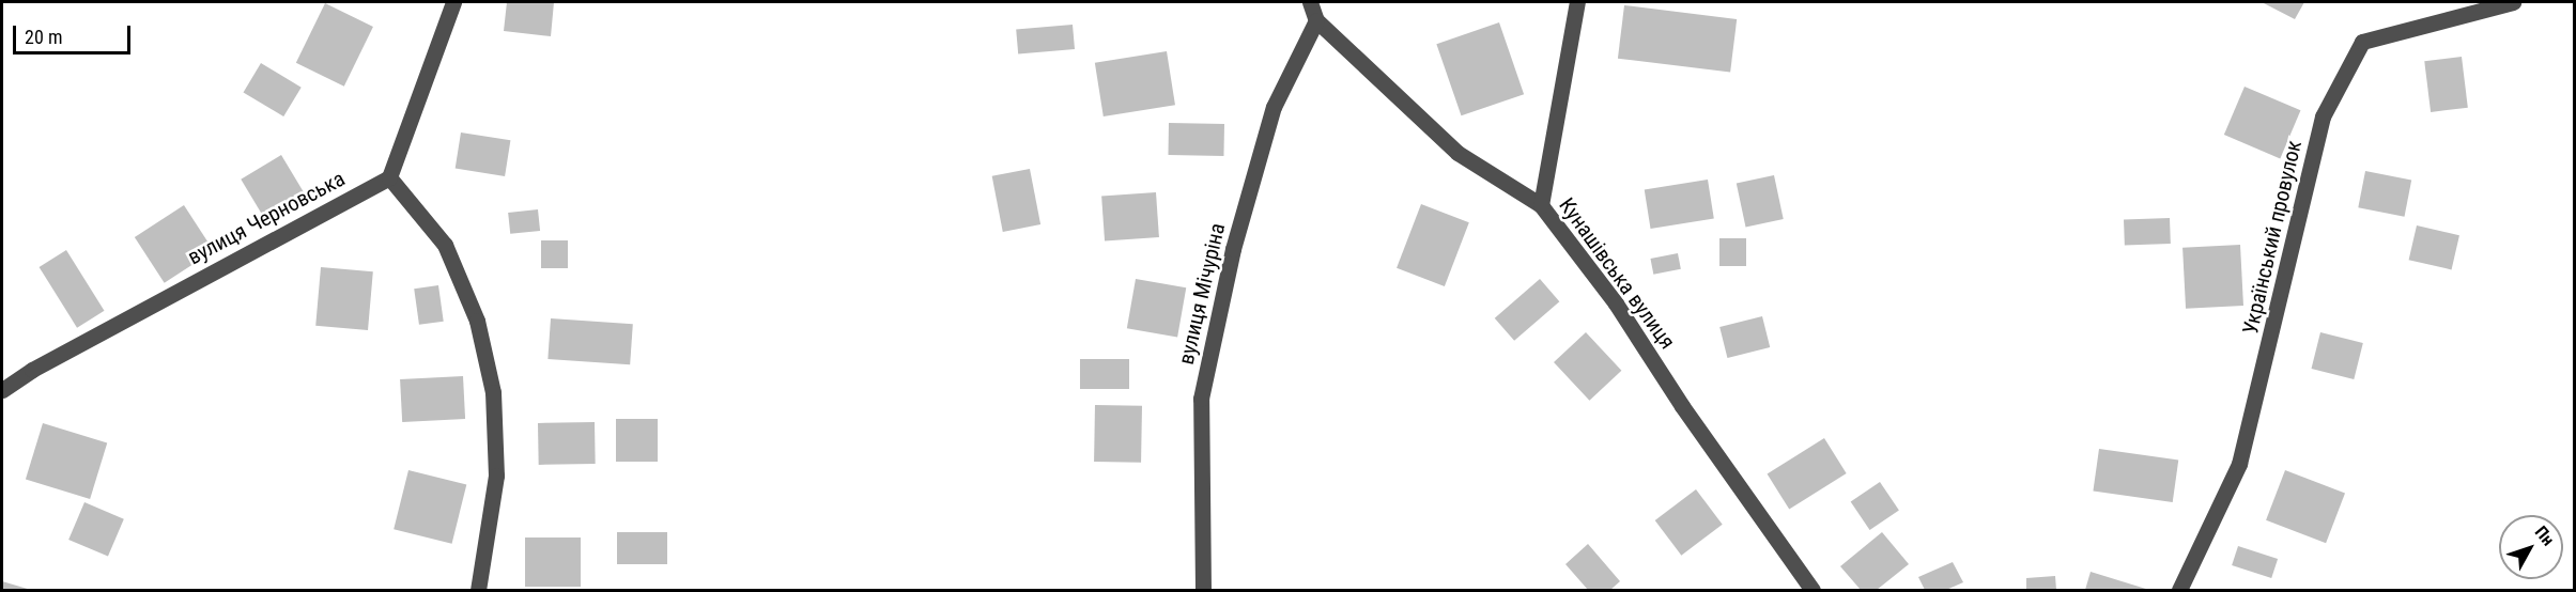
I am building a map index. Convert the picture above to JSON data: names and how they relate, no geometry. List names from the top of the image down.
{
  "streets": {
    "street": [
      "вулиця Черновська",
      "Український провулок",
      "Кунашівська вулиця",
      "вулиця Мічуріна"
    ]
  },
  "crossings": [
    ["Кунашівська вулиця", "вулиця Мічуріна"]
  ],
  "scale_bar": "20 m",
  "north": "top right"
}
